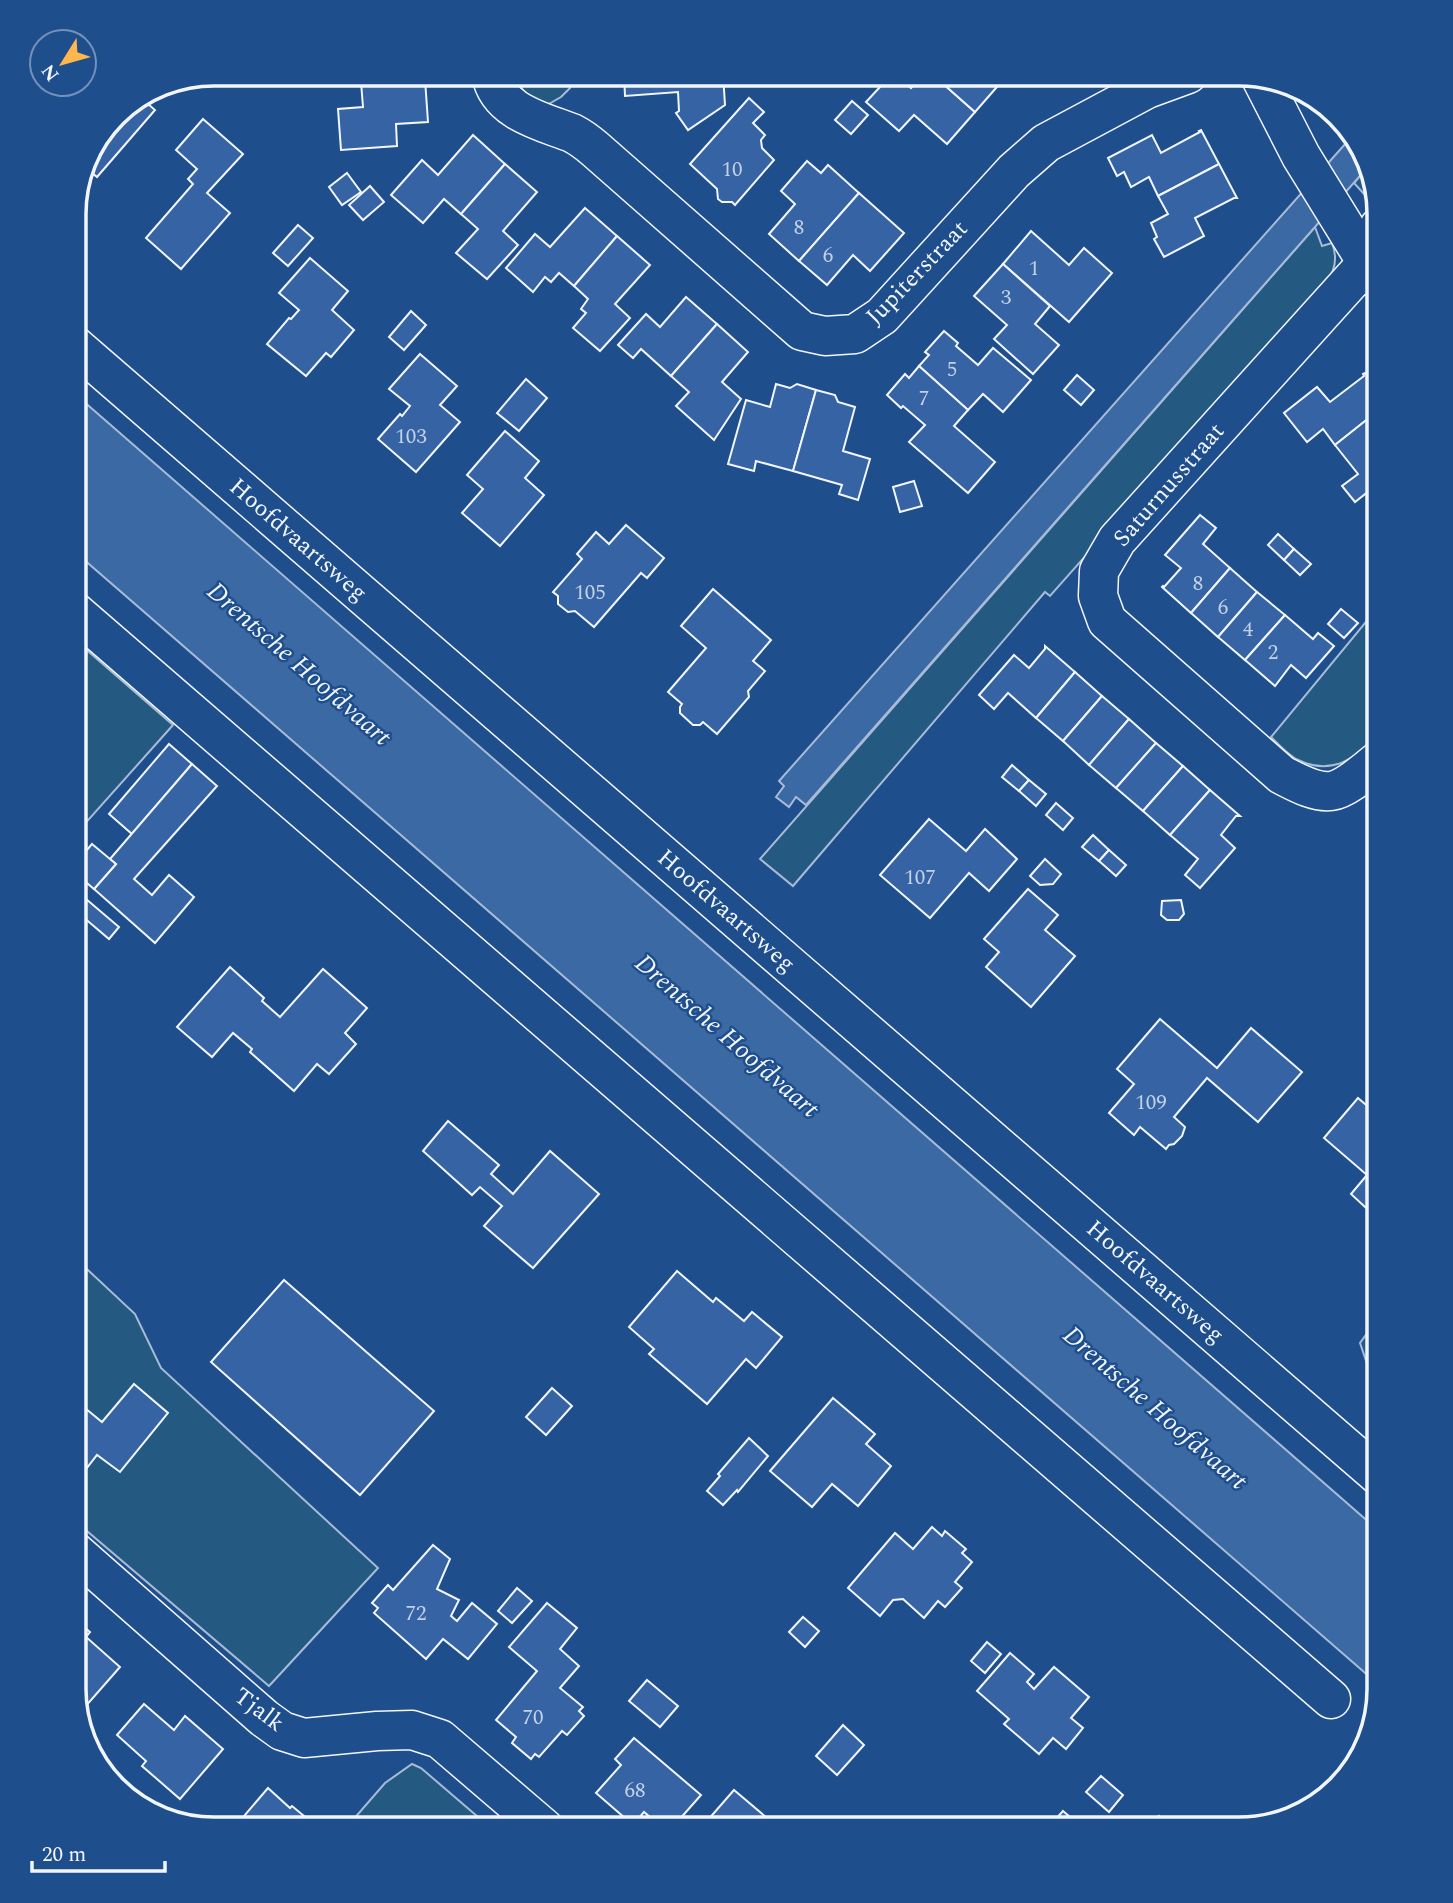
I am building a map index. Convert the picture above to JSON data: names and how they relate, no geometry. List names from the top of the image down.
{
  "streets": {
    "street": [
      "Jupiterstraat",
      "Saturnusstraat",
      "Hoofdvaartsweg",
      "Tjalk"
    ]
  },
  "water": ["Drentsche Hoofdvaart"],
  "house_numbers": [
    "10",
    "8",
    "6",
    "1",
    "3",
    "5",
    "7",
    "103",
    "8",
    "105",
    "6",
    "4",
    "2",
    "107",
    "109",
    "72",
    "70",
    "68"
  ],
  "scale_bar": "20 m",
  "north": "bottom left"
}
